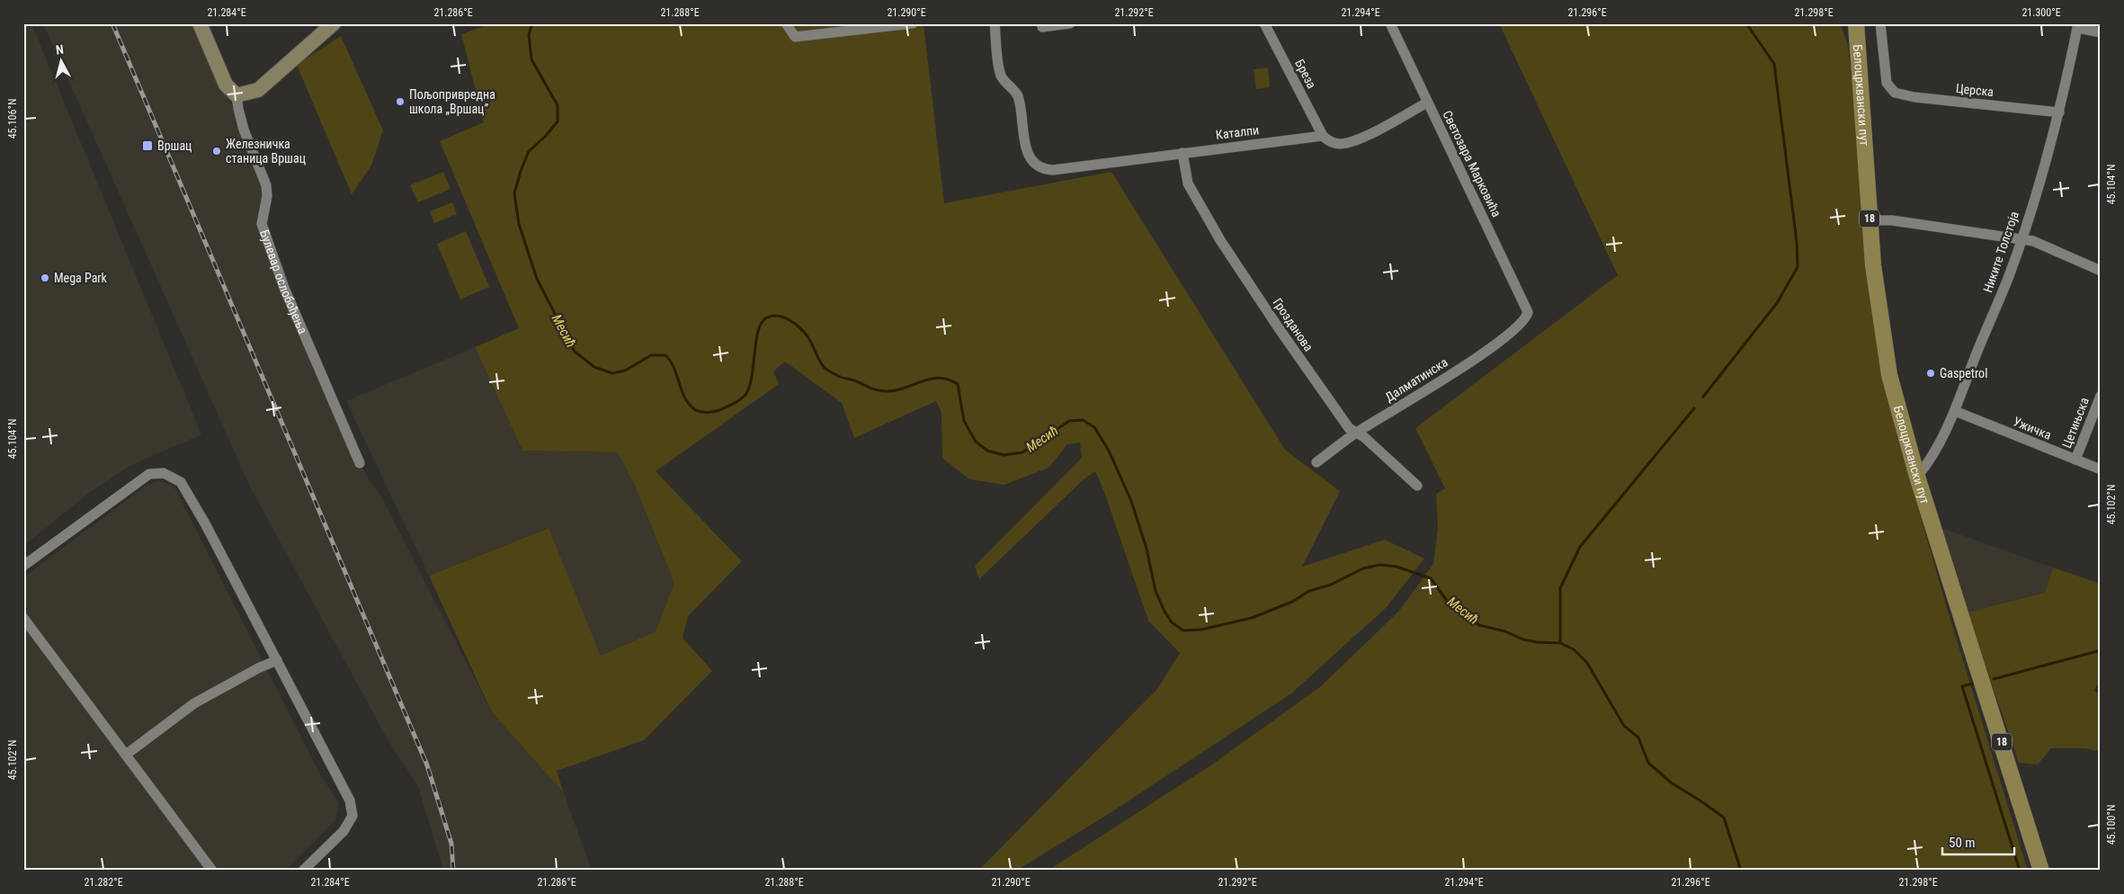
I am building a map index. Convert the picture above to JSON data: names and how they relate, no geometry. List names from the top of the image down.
{
  "streets": {
    "main road": ["Белоцрквански пут", "18"],
    "street": [
      "Бреза",
      "Церска",
      "Каталпи",
      "Светозара Марковића",
      "Никите Толстоја",
      "Булевар ослобођења",
      "Грозданова",
      "Далматинска",
      "Цетињска",
      "Ужичка"
    ]
  },
  "crossings": [
    ["Бреза", "Каталпи"],
    ["Церска", "Никите Толстоја"],
    ["Белоцрквански пут", "Никите Толстоја"],
    ["Каталпи", "Светозара Марковића"],
    ["Каталпи", "Грозданова"],
    ["Светозара Марковића", "Далматинска"],
    ["Никите Толстоја", "Ужичка"],
    ["Грозданова", "Далматинска"],
    ["Цетињска", "Ужичка"]
  ],
  "water": ["Месић"],
  "places": {
    "other": [
      "Пољопривредна школа „Вршац”",
      "Железничка станица Вршац",
      "Mega Park",
      "Gaspetrol"
    ],
    "transit": ["Вршац"]
  },
  "scale_bar": "50 m",
  "north": "top",
  "coordinates": [
    "21.284°E",
    "21.286°E",
    "21.288°E",
    "21.290°E",
    "21.292°E",
    "21.294°E",
    "21.296°E",
    "21.298°E",
    "21.300°E",
    "45.106°N",
    "45.104°N",
    "45.102°N",
    "45.100°N",
    "21.282°E"
  ]
}
